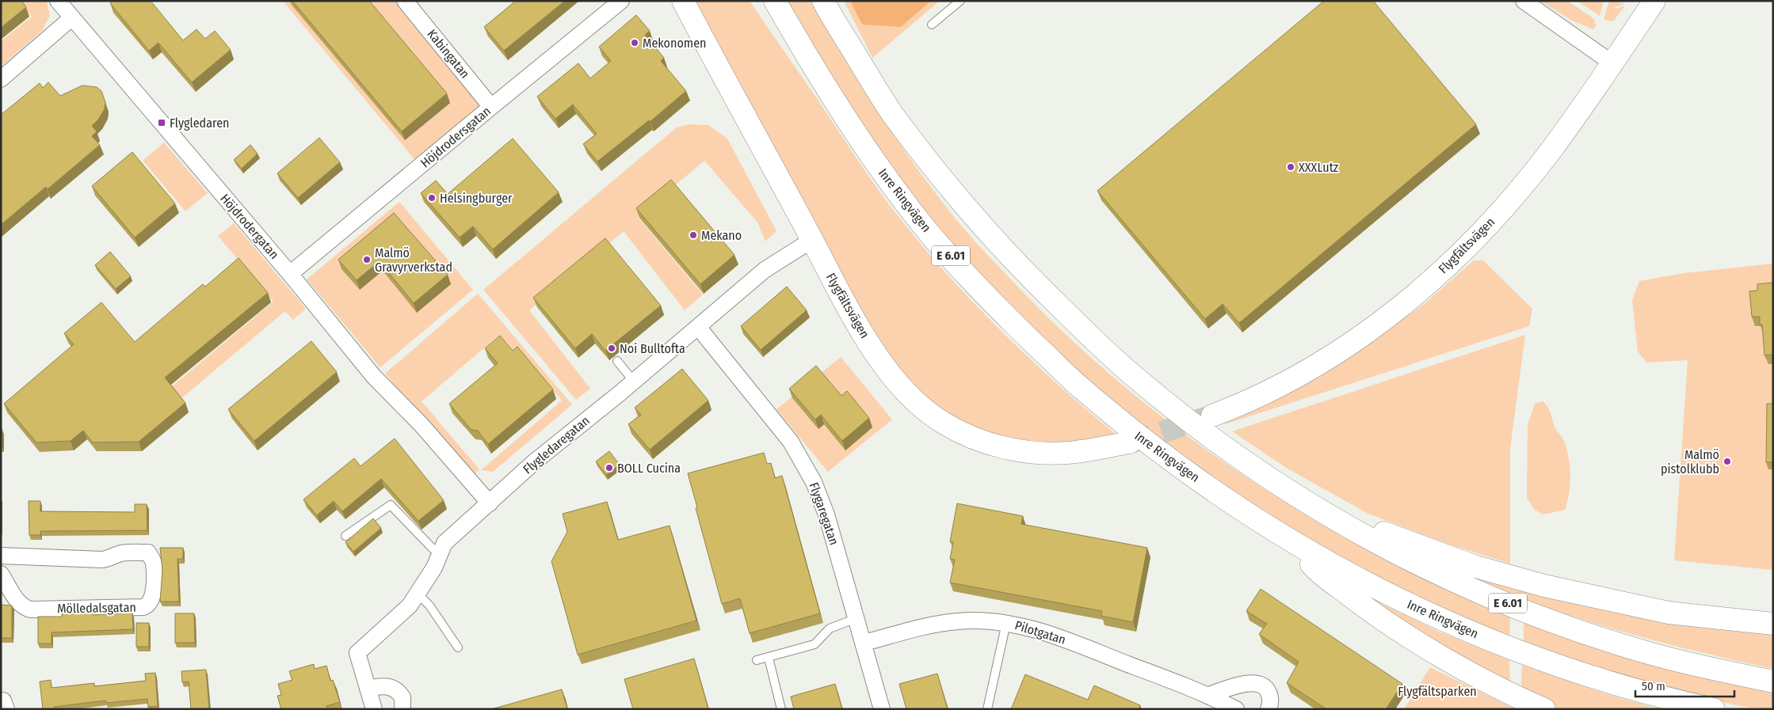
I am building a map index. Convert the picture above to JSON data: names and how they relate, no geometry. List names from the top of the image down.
{
  "streets": {
    "main road": ["Inre Ringvägen", "Flygfältsvägen", "E 6.01"],
    "street": [
      "Kabingatan",
      "Höjdrodersgatan",
      "Höjdrodergatan",
      "Flygledaregatan",
      "Flygaregatan",
      "Mölledalsgatan",
      "Pilotgatan"
    ]
  },
  "crossings": [
    ["Kabingatan", "Höjdrodersgatan"],
    ["Höjdrodersgatan", "Höjdrodergatan"],
    ["Höjdrodergatan", "Flygledaregatan"],
    ["Flygfältsvägen", "Flygledaregatan"],
    ["Flygledaregatan", "Flygaregatan"],
    ["Flygaregatan", "Pilotgatan"]
  ],
  "parks": ["Flygfältsparken"],
  "places": {
    "other": [
      "Mekonomen",
      "XXXLutz",
      "Helsingburger",
      "Mekano",
      "Malmö Gravyrverkstad",
      "Noi Bulltofta",
      "Malmö pistolklubb",
      "BOLL Cucina"
    ],
    "transit": ["Flygledaren"]
  },
  "scale_bar": "50 m"
}
